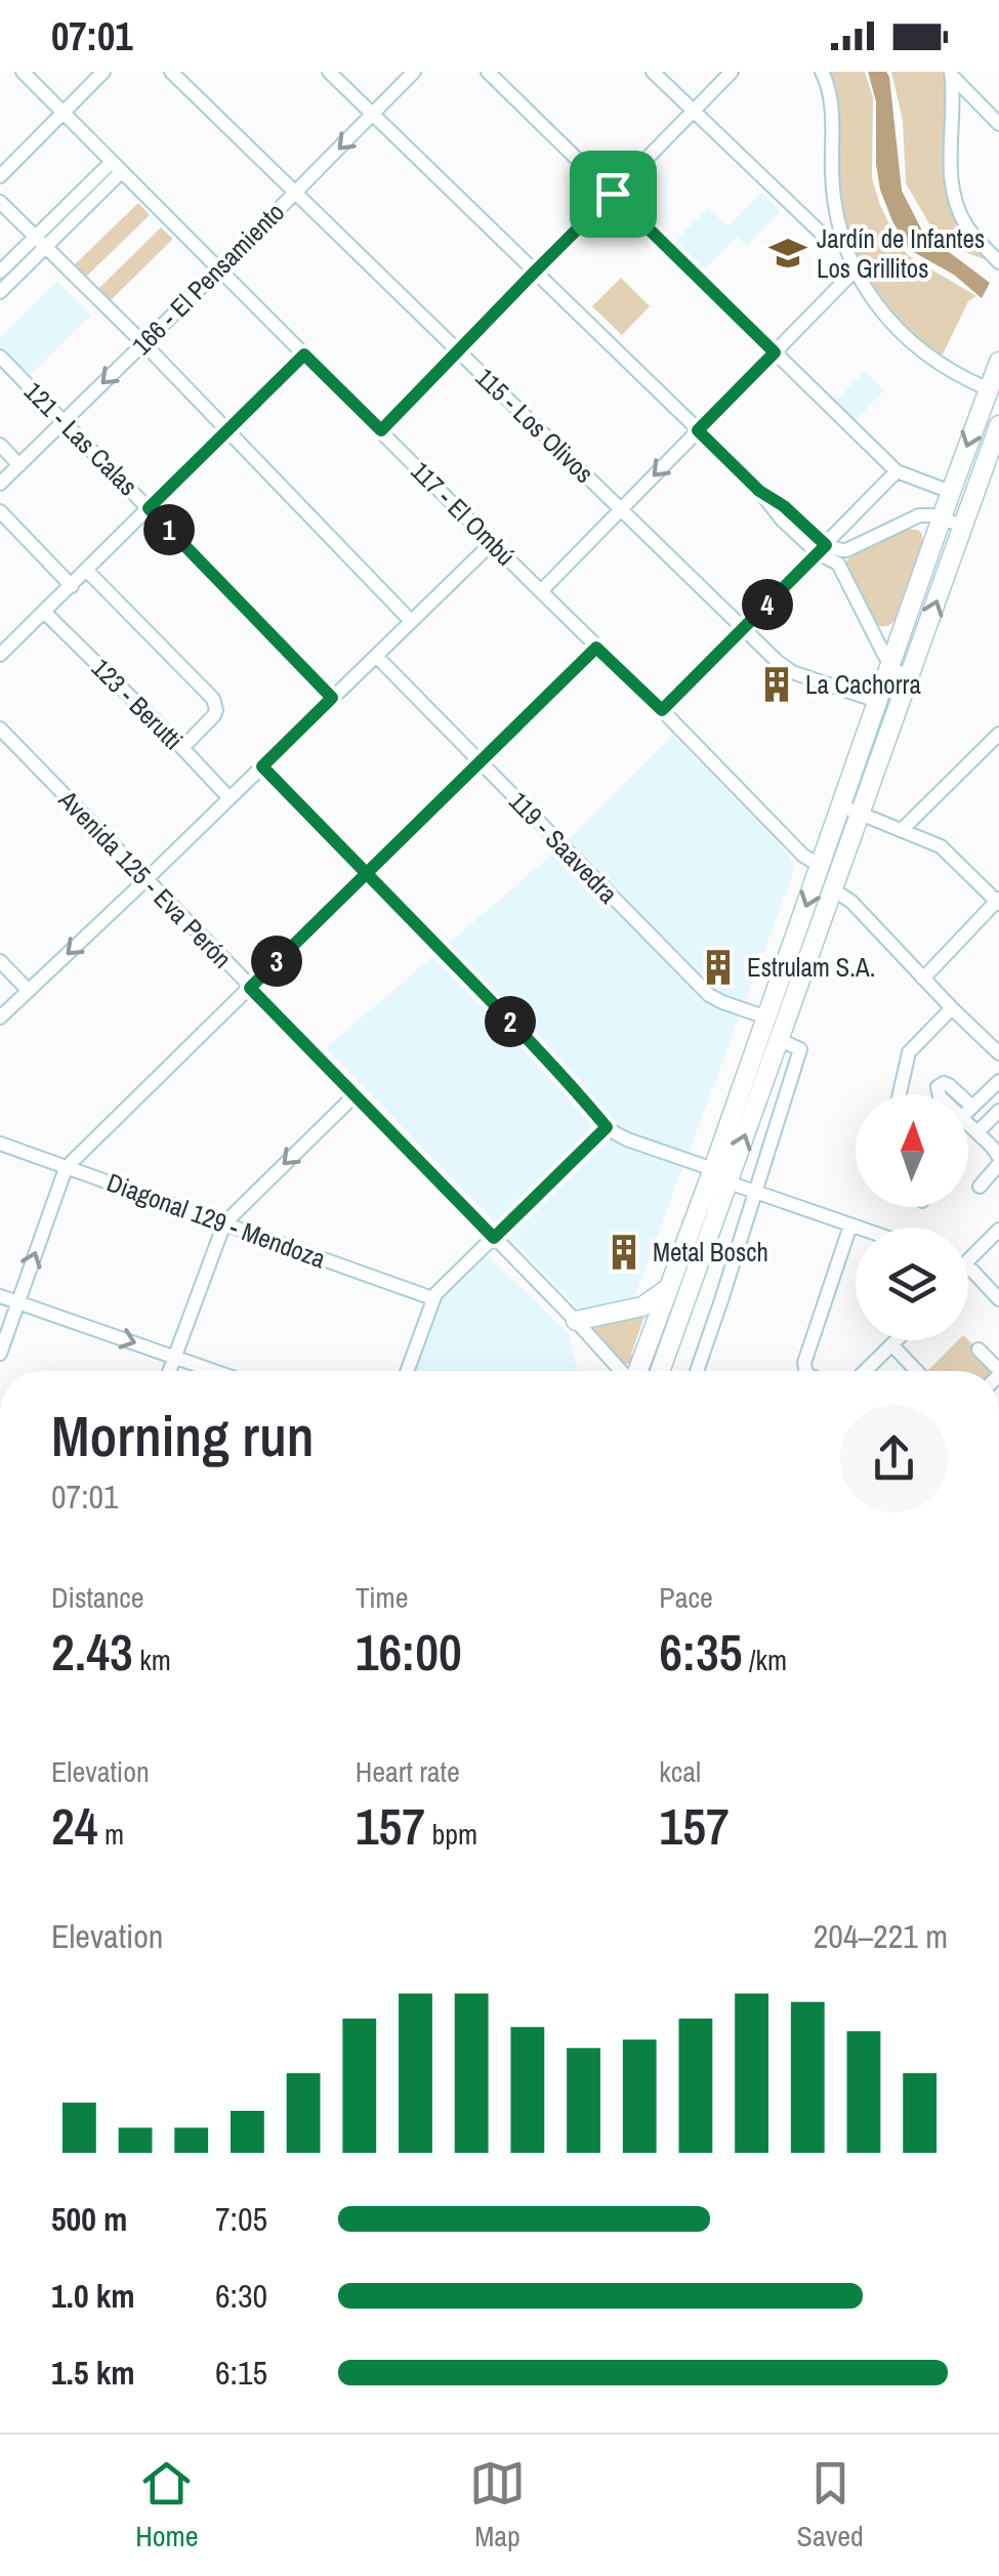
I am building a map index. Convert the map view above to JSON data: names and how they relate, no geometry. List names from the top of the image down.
{
  "streets": {
    "street": [
      "166 - El Pensamiento",
      "115 - Los Olivos",
      "121 - Las Calas",
      "117 - El Ombú",
      "123 - Berutti",
      "119 - Saavedra",
      "Avenida 125 - Eva Perón",
      "Diagonal 129 - Mendoza"
    ]
  },
  "crossings": [
    ["166 - El Pensamiento", "115 - Los Olivos"],
    ["166 - El Pensamiento", "121 - Las Calas"],
    ["166 - El Pensamiento", "117 - El Ombú"]
  ],
  "one_way": ["166 - El Pensamiento"],
  "places": {
    "school or university": ["Jardín de Infantes Los Grillitos"],
    "building": ["La Cachorra", "Estrulam S.A.", "Metal Bosch"]
  },
  "north": "top",
  "page": {
    "status": "07:01",
    "pins": [
      "1",
      "4",
      "3",
      "2"
    ],
    "heading": ["Morning run", "07:01"],
    "stats": [
      ["Distance", "2.43 km"],
      ["Time", "16:00"],
      ["Pace", "6:35 /km"],
      ["Elevation", "24 m"],
      ["Heart rate", "157 bpm"],
      ["kcal", "157"]
    ],
    "chart": ["Elevation", "204–221 m"],
    "list": [
      {
        "name": "500 m",
        "note": "7:05"
      },
      {
        "name": "1.0 km",
        "note": "6:30"
      },
      {
        "name": "1.5 km",
        "note": "6:15"
      }
    ],
    "tabs": ["Home", "Map", "Saved"]
  }
}
